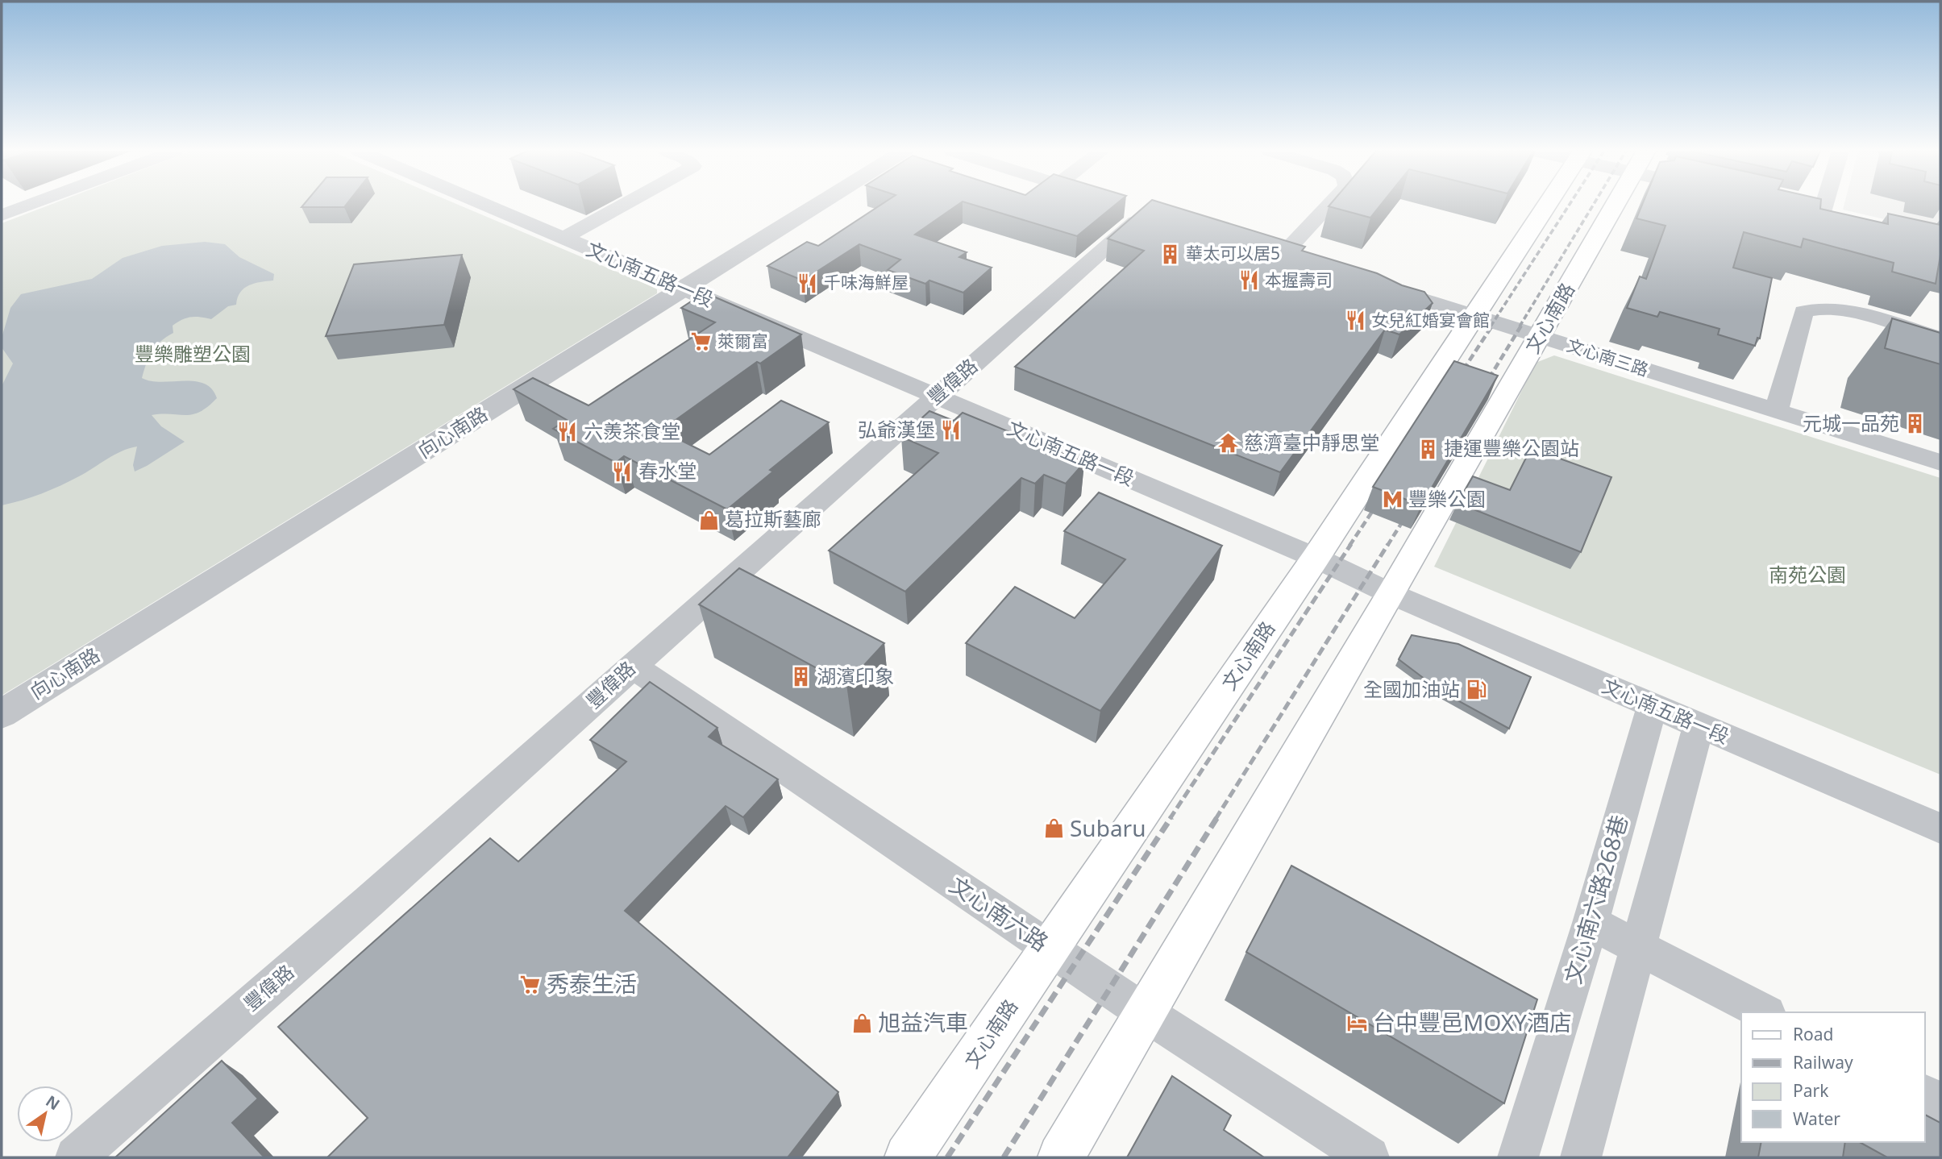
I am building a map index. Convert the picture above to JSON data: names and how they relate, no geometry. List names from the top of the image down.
{
  "streets": {
    "main road": ["文心南路"],
    "street": [
      "文心南五路一段",
      "文心南三路",
      "豐偉路",
      "向心南路",
      "文心南六路268巷",
      "文心南六路"
    ]
  },
  "crossings": [
    ["文心南五路一段", "文心南路"],
    ["文心南五路一段", "豐偉路"],
    ["文心南五路一段", "向心南路"],
    ["文心南五路一段", "文心南六路268巷"],
    ["文心南路", "文心南三路"],
    ["文心南路", "文心南六路"],
    ["豐偉路", "文心南六路"]
  ],
  "parks": ["豐樂雕塑公園", "南苑公園"],
  "places": {
    "building": [
      "華太可以居5",
      "元城一品苑",
      "捷運豐樂公園站",
      "湖濱印象"
    ],
    "restaurant": [
      "本握壽司",
      "千味海鮮屋",
      "女兒紅婚宴會館",
      "弘爺漢堡",
      "六羨茶食堂",
      "春水堂"
    ],
    "supermarket": ["萊爾富", "秀泰生活"],
    "temple": ["慈濟臺中靜思堂"],
    "metro station": ["豐樂公園"],
    "shop": ["葛拉斯藝廊", "Subaru", "旭益汽車"],
    "fuel station": ["全國加油站"],
    "hotel": ["台中豐邑MOXY酒店"]
  },
  "legend": [
    "Road",
    "Railway",
    "Park",
    "Water"
  ],
  "north": "top right"
}
